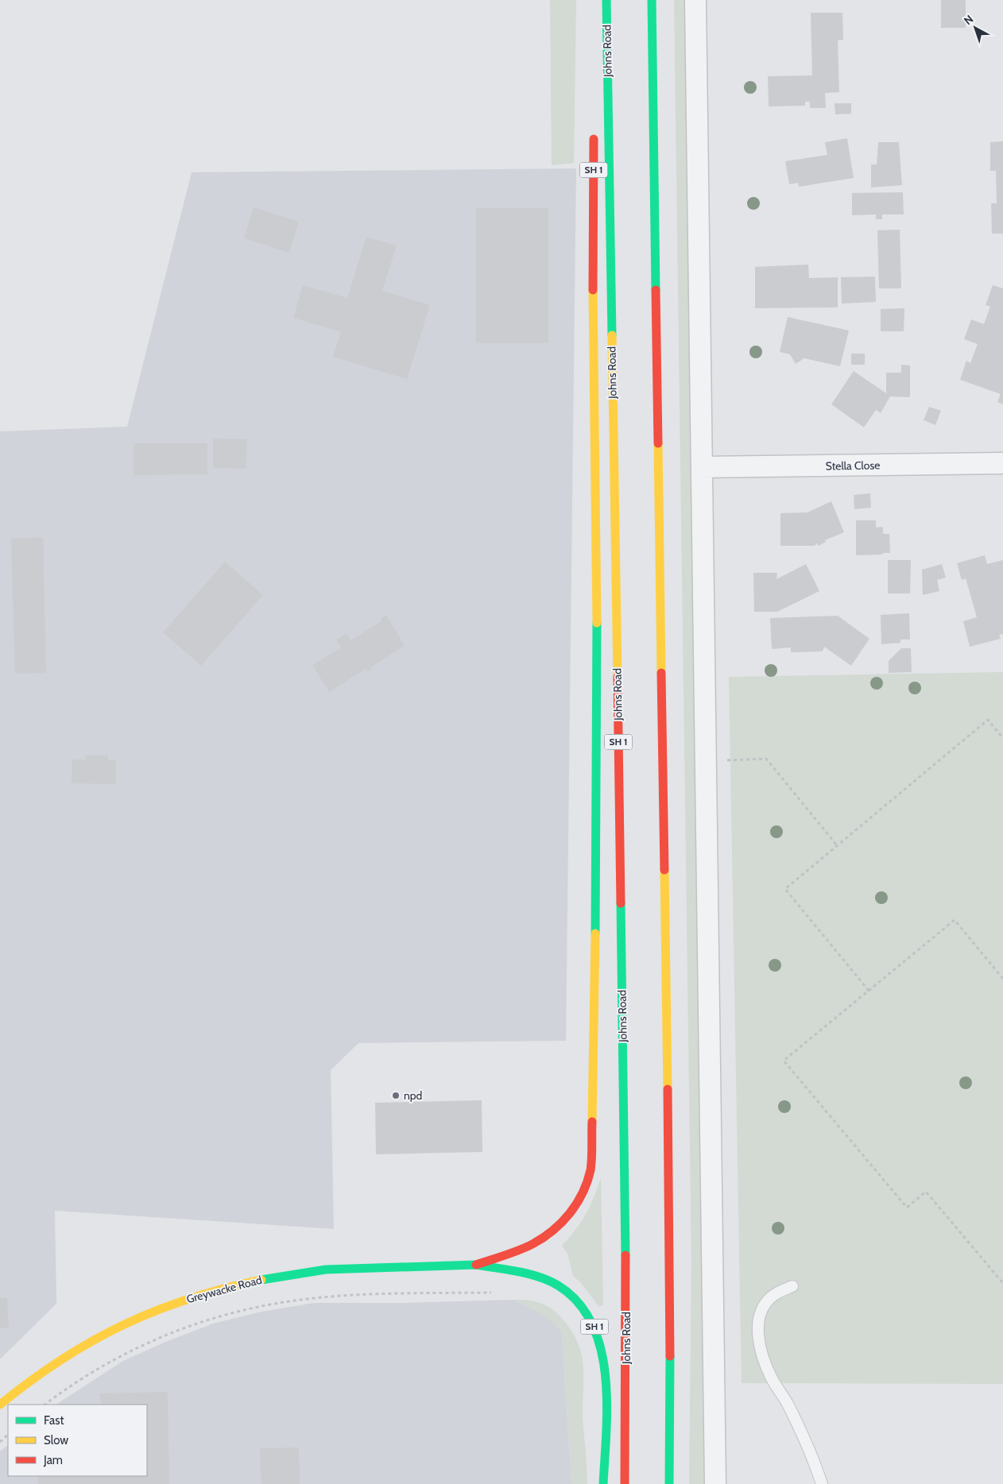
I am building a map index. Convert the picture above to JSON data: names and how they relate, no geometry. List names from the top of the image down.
{
  "streets": {
    "main road": ["Johns Road", "SH 1", "Greywacke Road"],
    "street": ["Stella Close"]
  },
  "crossings": [
    ["SH 1", "Greywacke Road"]
  ],
  "places": ["npd"],
  "legend": ["Fast", "Slow", "Jam"],
  "north": "top left"
}
